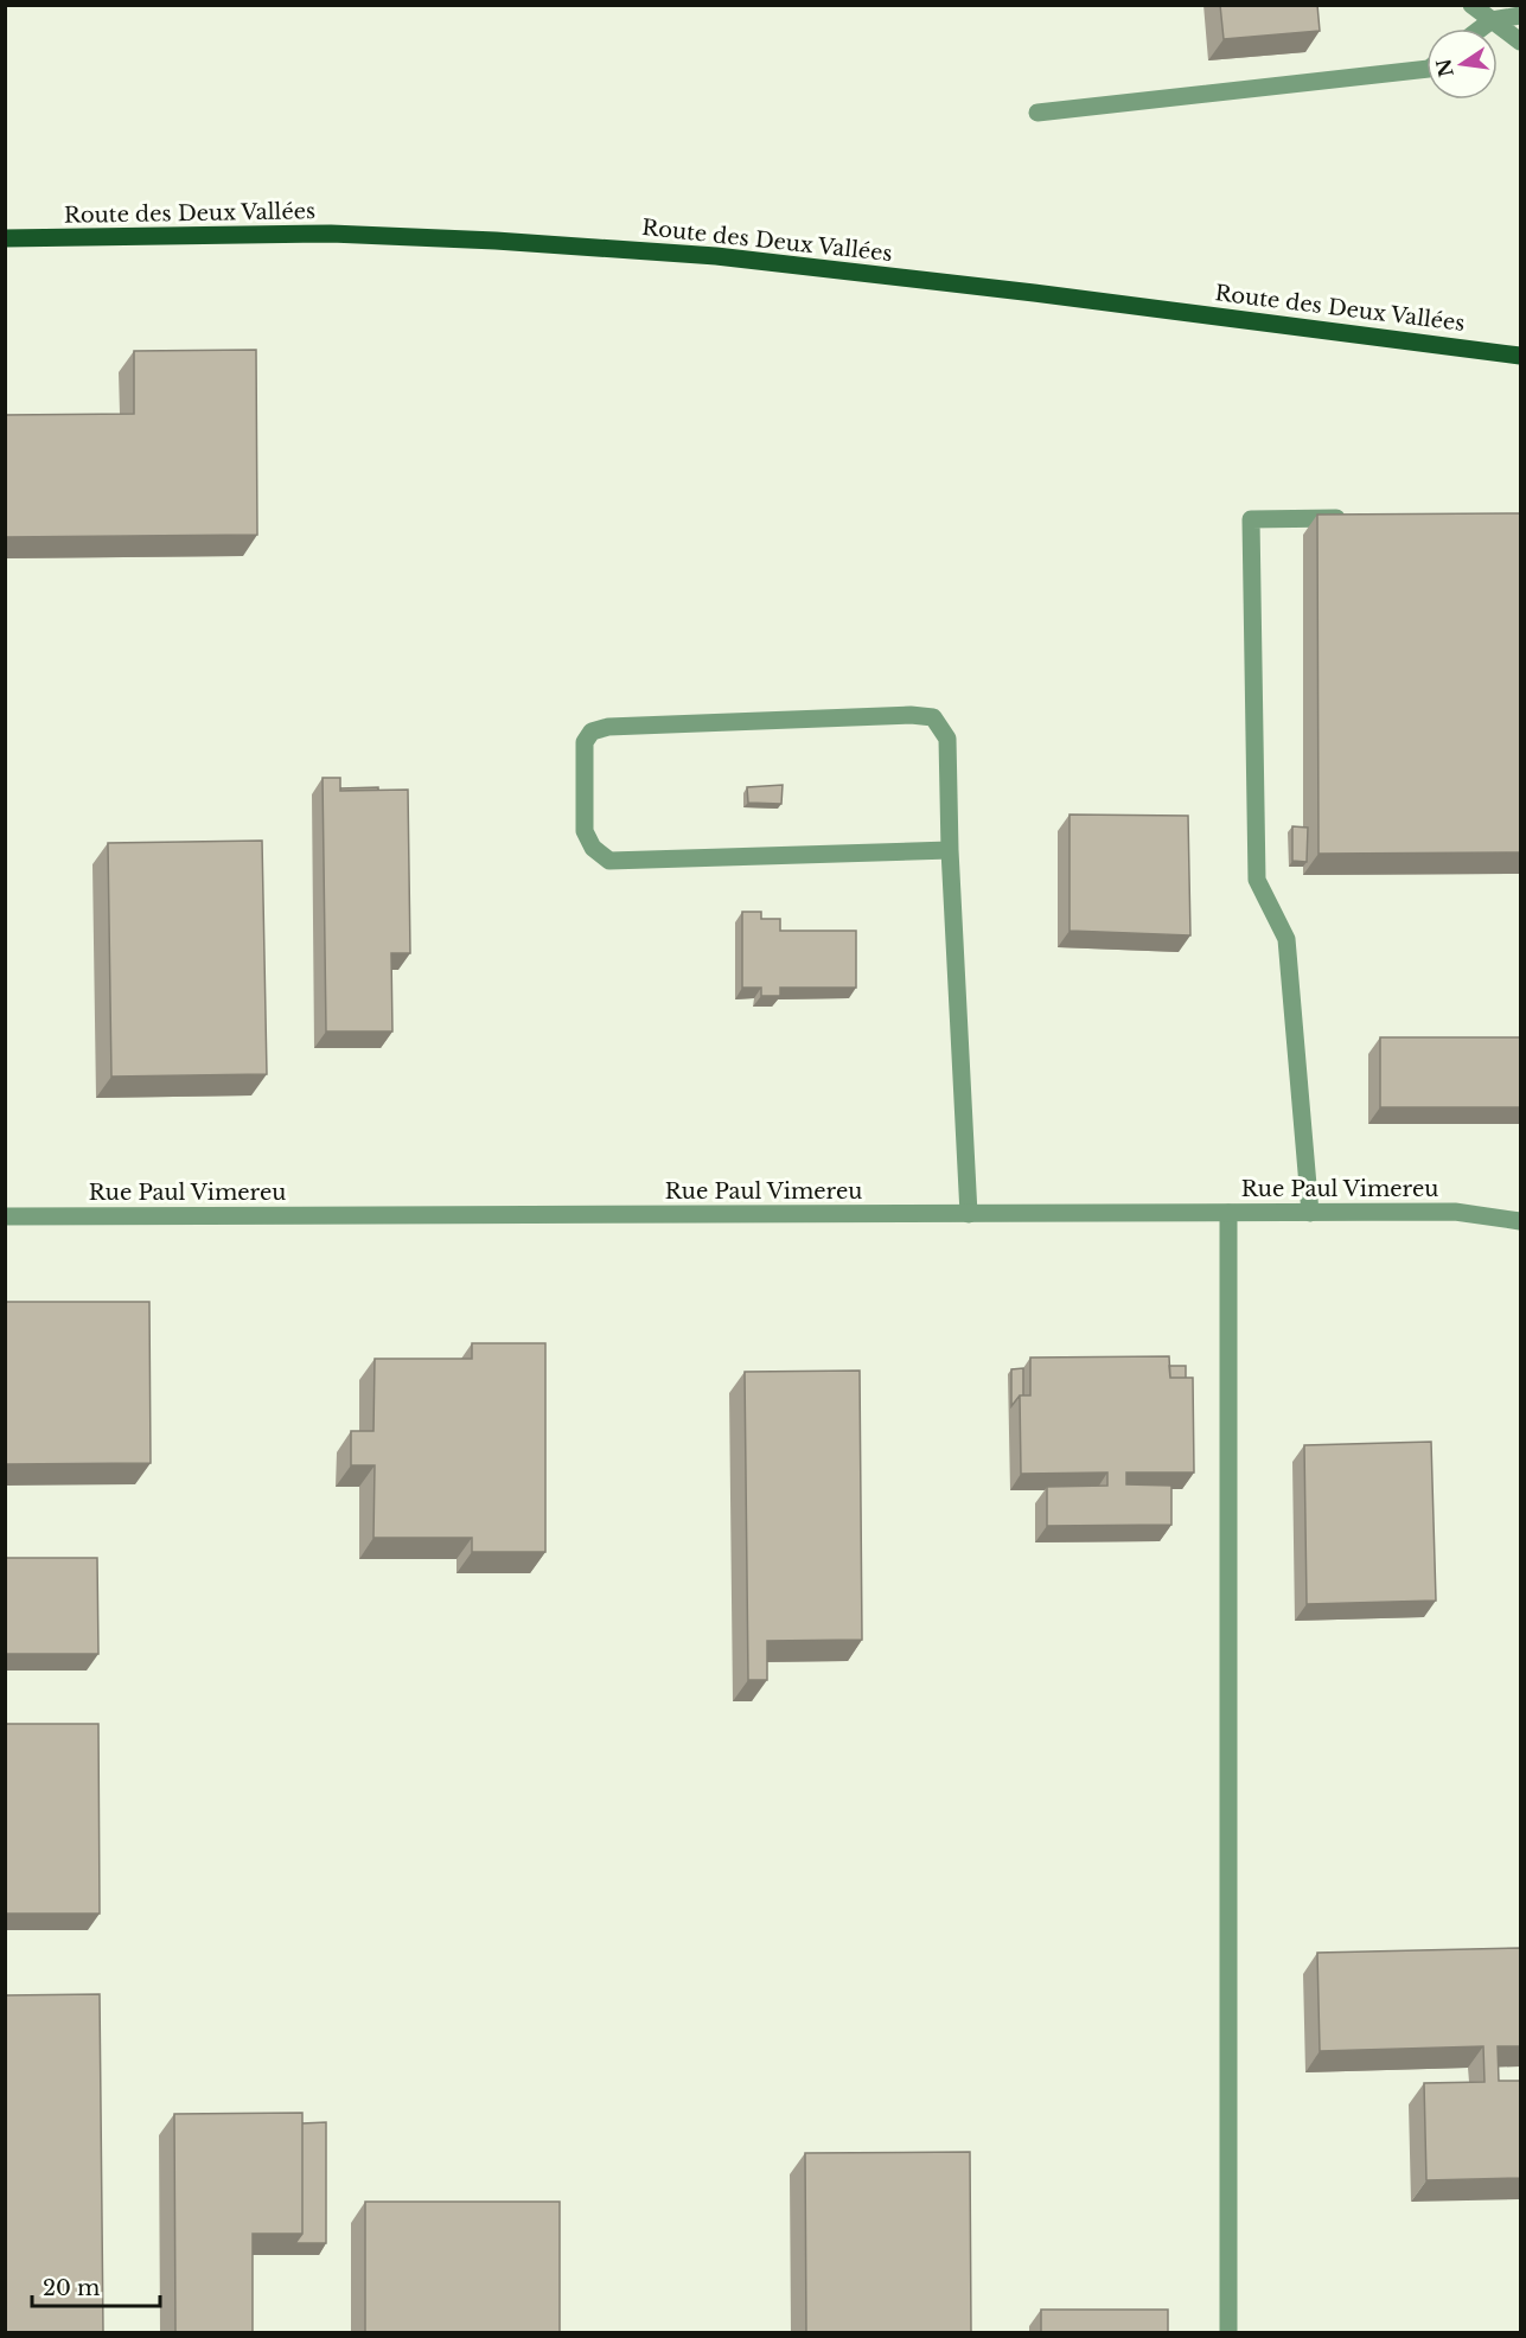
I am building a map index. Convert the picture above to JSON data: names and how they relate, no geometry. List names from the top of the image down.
{
  "streets": {
    "main road": ["Route des Deux Vallées"],
    "street": ["Rue Paul Vimereu"]
  },
  "scale_bar": "20 m",
  "north": "left"
}
